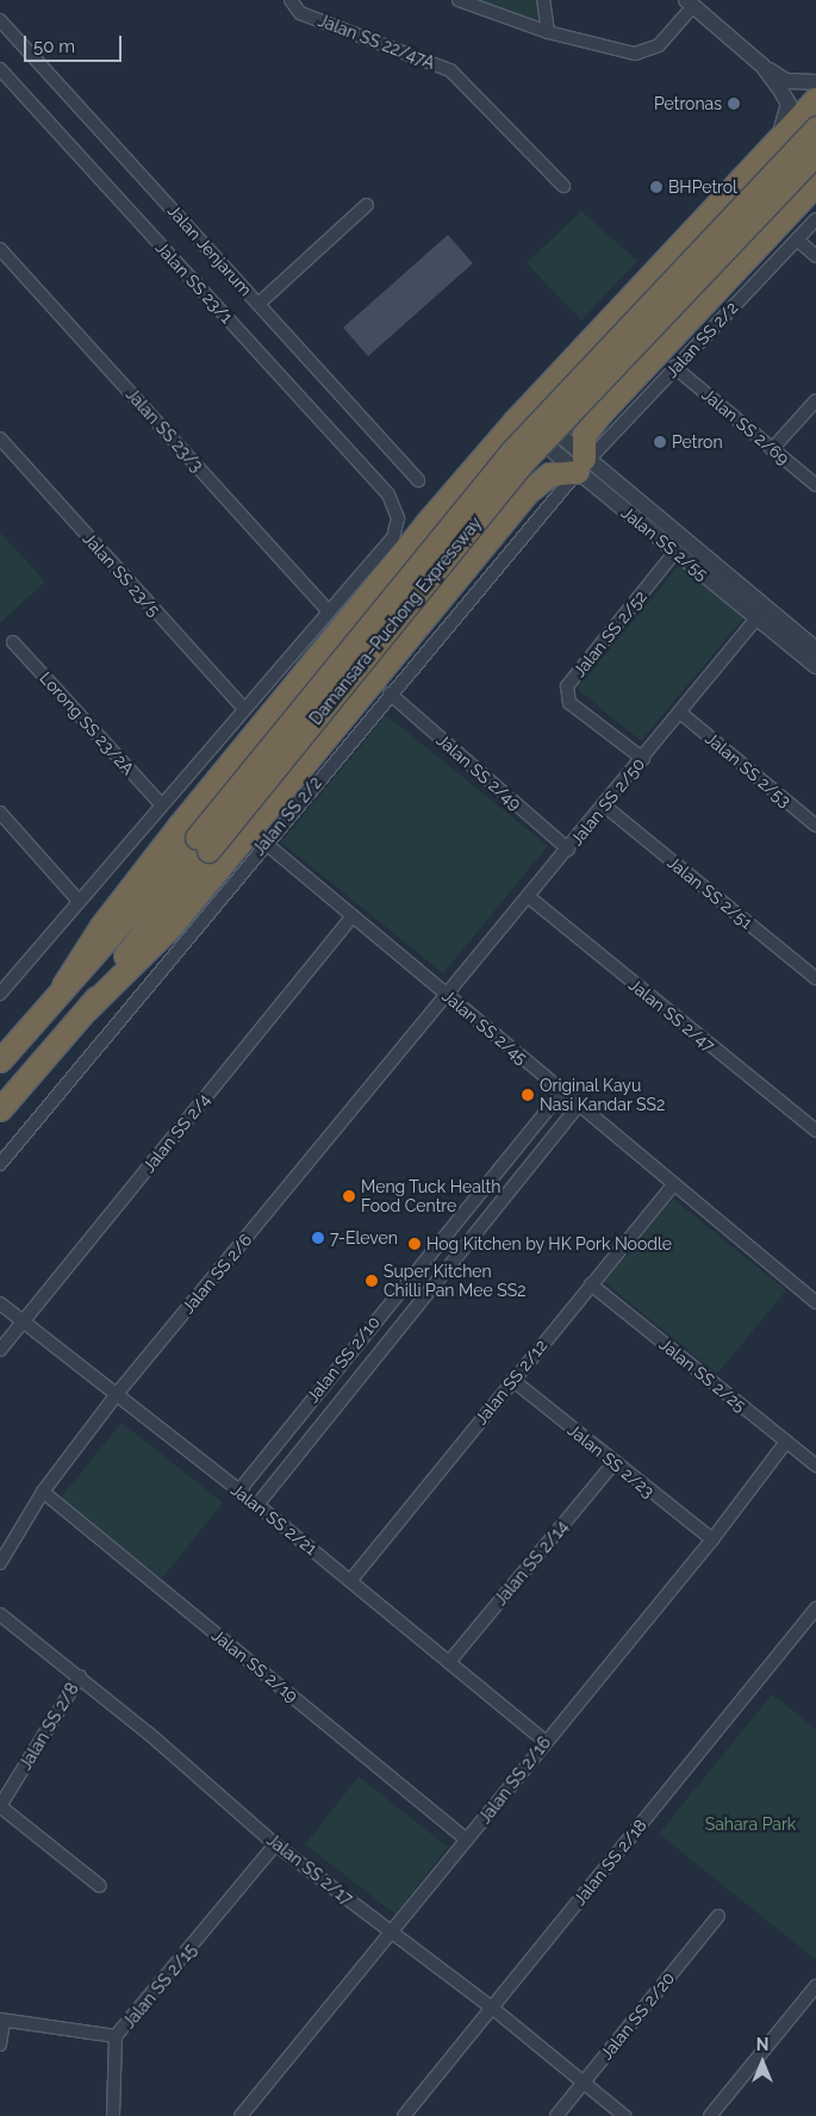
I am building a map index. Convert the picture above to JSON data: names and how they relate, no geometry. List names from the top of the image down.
{
  "streets": {
    "highway": ["Damansara–Puchong Expressway"],
    "street": [
      "Jalan SS 22/47A",
      "Jalan Jenjarum",
      "Jalan SS 23/1",
      "Jalan SS 2/2",
      "Jalan SS 2/69",
      "Jalan SS 23/3",
      "Jalan SS 2/55",
      "Jalan SS 23/5",
      "Jalan SS 2/52",
      "Lorong SS 23/2A",
      "Jalan SS 2/53",
      "Jalan SS 2/49",
      "Jalan SS 2/50",
      "Jalan SS 2/51",
      "Jalan SS 2/47",
      "Jalan SS 2/45",
      "Jalan SS 2/4",
      "Jalan SS 2/6",
      "Jalan SS 2/10",
      "Jalan SS 2/25",
      "Jalan SS 2/12",
      "Jalan SS 2/23",
      "Jalan SS 2/21",
      "Jalan SS 2/14",
      "Jalan SS 2/19",
      "Jalan SS 2/8",
      "Jalan SS 2/16",
      "Jalan SS 2/18",
      "Jalan SS 2/17",
      "Jalan SS 2/15",
      "Jalan SS 2/20"
    ]
  },
  "crossings": [
    ["Jalan SS 23/1", "Jalan SS 23/3"],
    ["Jalan SS 2/2", "Jalan SS 2/69"],
    ["Jalan SS 2/2", "Jalan SS 2/55"],
    ["Jalan SS 2/2", "Jalan SS 2/49"],
    ["Jalan SS 2/2", "Jalan SS 2/45"],
    ["Jalan SS 2/55", "Jalan SS 2/52"],
    ["Jalan SS 2/55", "Jalan SS 2/50"],
    ["Jalan SS 2/52", "Jalan SS 2/50"],
    ["Jalan SS 2/53", "Jalan SS 2/50"],
    ["Jalan SS 2/49", "Jalan SS 2/50"],
    ["Jalan SS 2/50", "Jalan SS 2/51"],
    ["Jalan SS 2/50", "Jalan SS 2/47"],
    ["Jalan SS 2/50", "Jalan SS 2/45"],
    ["Jalan SS 2/50", "Jalan SS 2/6"],
    ["Jalan SS 2/45", "Jalan SS 2/4"],
    ["Jalan SS 2/45", "Jalan SS 2/6"],
    ["Jalan SS 2/45", "Jalan SS 2/10"],
    ["Jalan SS 2/45", "Jalan SS 2/12"],
    ["Jalan SS 2/4", "Jalan SS 2/21"],
    ["Jalan SS 2/6", "Jalan SS 2/21"],
    ["Jalan SS 2/6", "Jalan SS 2/19"],
    ["Jalan SS 2/10", "Jalan SS 2/21"],
    ["Jalan SS 2/25", "Jalan SS 2/12"],
    ["Jalan SS 2/25", "Jalan SS 2/16"],
    ["Jalan SS 2/12", "Jalan SS 2/23"],
    ["Jalan SS 2/12", "Jalan SS 2/21"],
    ["Jalan SS 2/23", "Jalan SS 2/14"],
    ["Jalan SS 2/23", "Jalan SS 2/16"],
    ["Jalan SS 2/21", "Jalan SS 2/14"],
    ["Jalan SS 2/21", "Jalan SS 2/16"],
    ["Jalan SS 2/19", "Jalan SS 2/16"],
    ["Jalan SS 2/8", "Jalan SS 2/17"],
    ["Jalan SS 2/16", "Jalan SS 2/17"],
    ["Jalan SS 2/18", "Jalan SS 2/17"],
    ["Jalan SS 2/17", "Jalan SS 2/15"],
    ["Jalan SS 2/17", "Jalan SS 2/20"]
  ],
  "parks": ["Sahara Park"],
  "places": [
    "Petronas",
    "BHPetrol",
    "Petron",
    "Original Kayu Nasi Kandar SS2",
    "Meng Tuck Health Food Centre",
    "7-Eleven",
    "Hog Kitchen by HK Pork Noodle",
    "Super Kitchen Chilli Pan Mee SS2"
  ],
  "scale_bar": "50 m",
  "north": "top"
}
